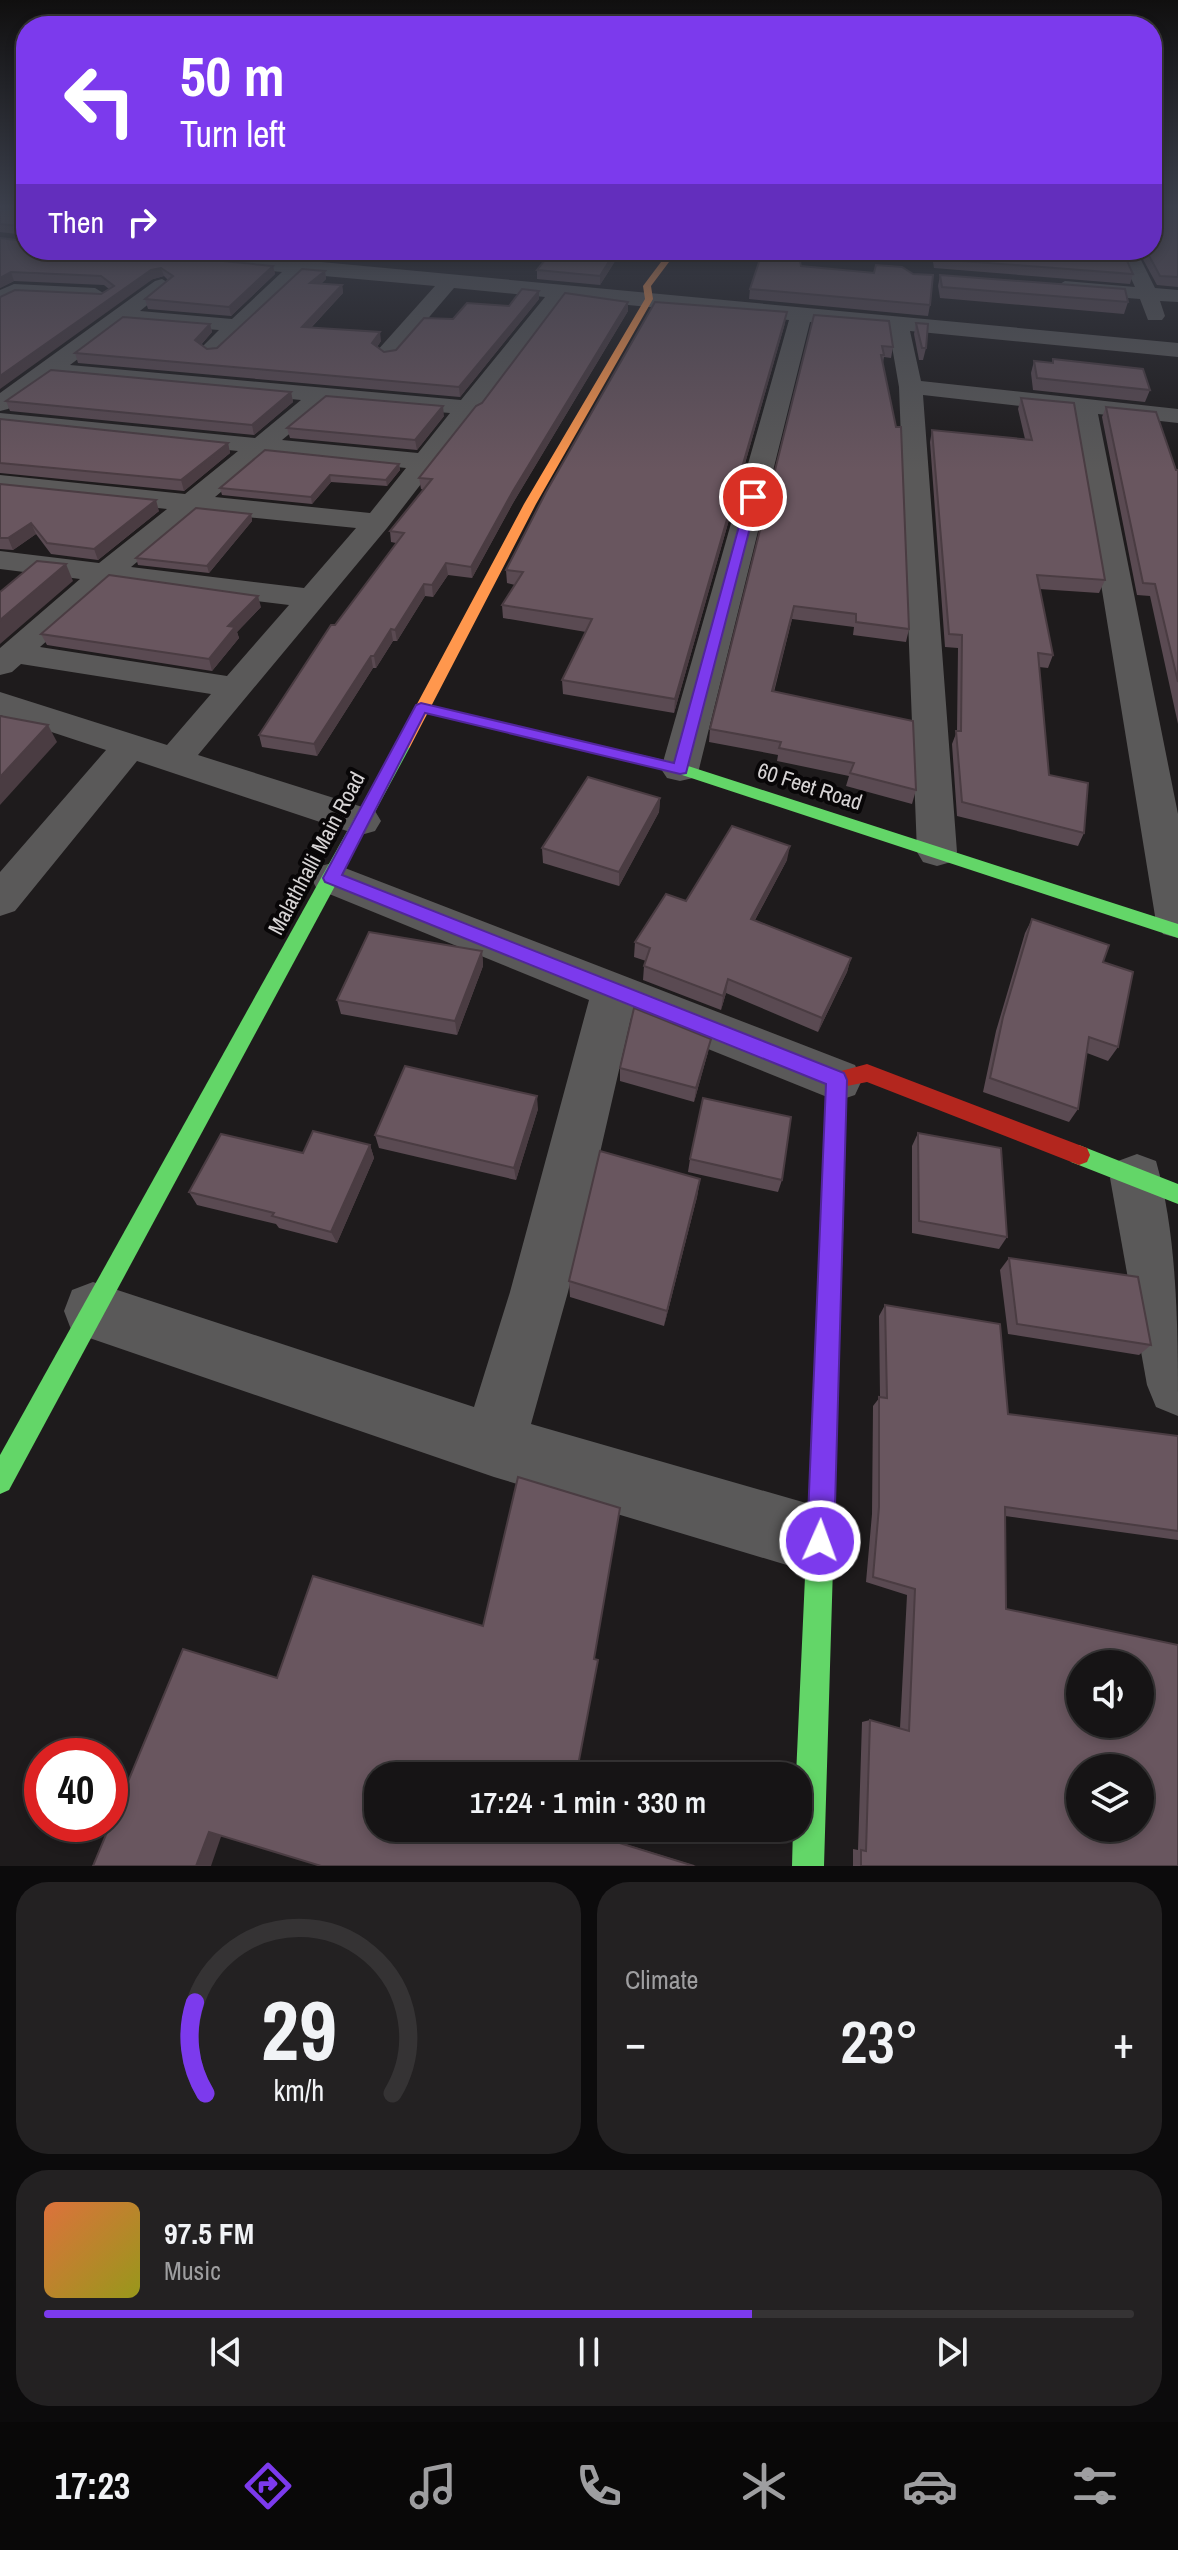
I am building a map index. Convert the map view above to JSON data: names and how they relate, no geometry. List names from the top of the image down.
{
  "streets": {
    "main road": ["60 Feet Road", "Malathhalli Main Road"]
  },
  "crossings": [
    ["60 Feet Road", "Malathhalli Main Road"]
  ],
  "page": {
    "turn": ["50 m", "Turn left"],
    "then": "Then",
    "limit": "40",
    "trip": "17:24 · 1 min · 330 m",
    "tile": "Climate",
    "heat": ["−", "23°", "+"],
    "song": ["97.5 FM", "Music"],
    "tabs": "17:23",
    "gauge": ["29", "km/h"]
  }
}
